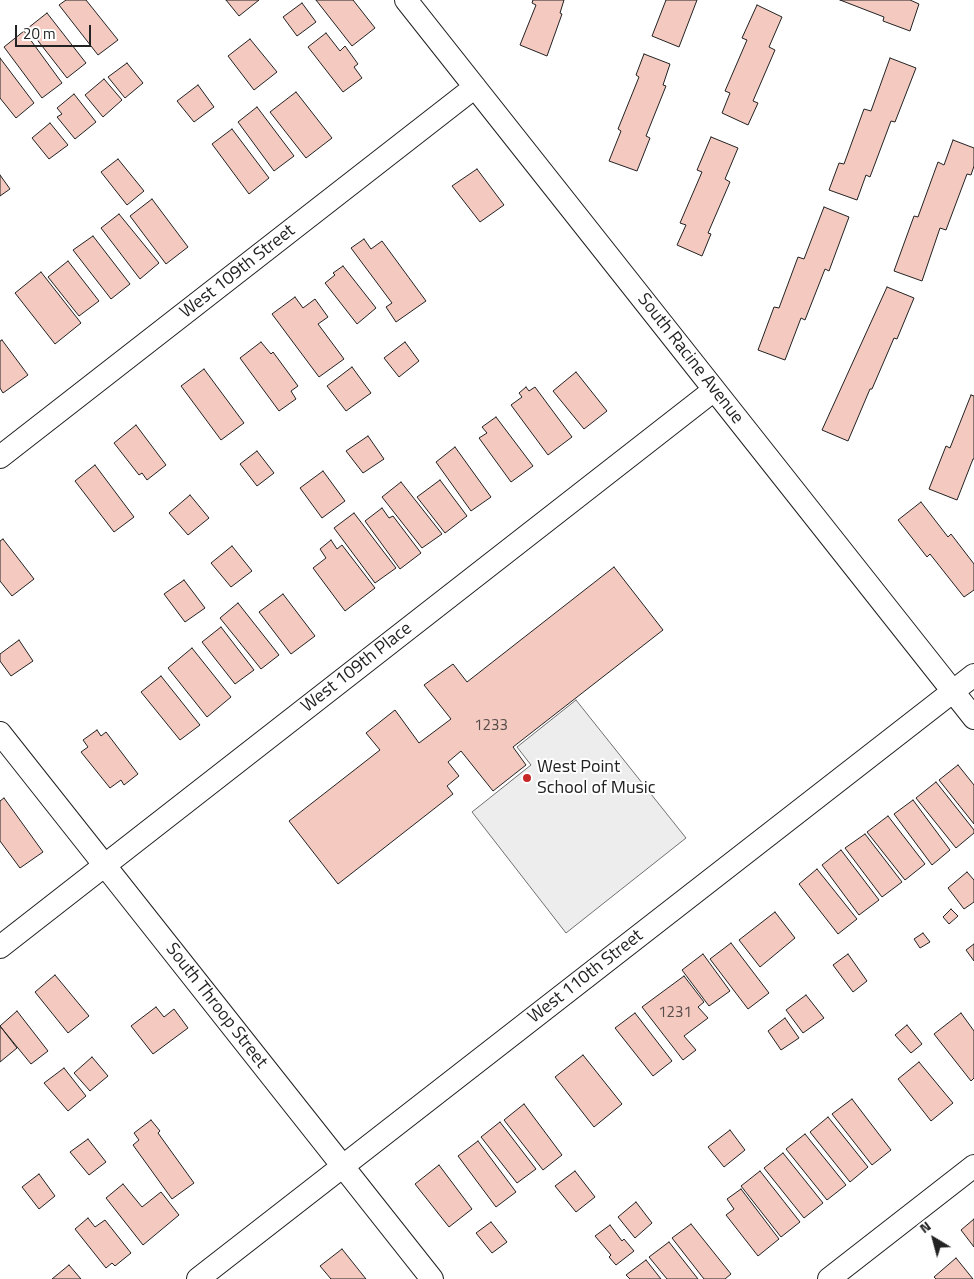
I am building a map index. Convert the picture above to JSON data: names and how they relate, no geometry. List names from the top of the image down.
{
  "streets": {
    "street": [
      "West 109th Street",
      "South Racine Avenue",
      "West 109th Place",
      "West 110th Street",
      "South Throop Street"
    ]
  },
  "crossings": [
    ["West 109th Street", "South Racine Avenue"],
    ["South Racine Avenue", "West 109th Place"],
    ["South Racine Avenue", "West 110th Street"],
    ["West 109th Place", "South Throop Street"],
    ["West 110th Street", "South Throop Street"]
  ],
  "places": ["West Point School of Music"],
  "house_numbers": ["1233", "1231"],
  "scale_bar": "20 m",
  "north": "top left"
}
